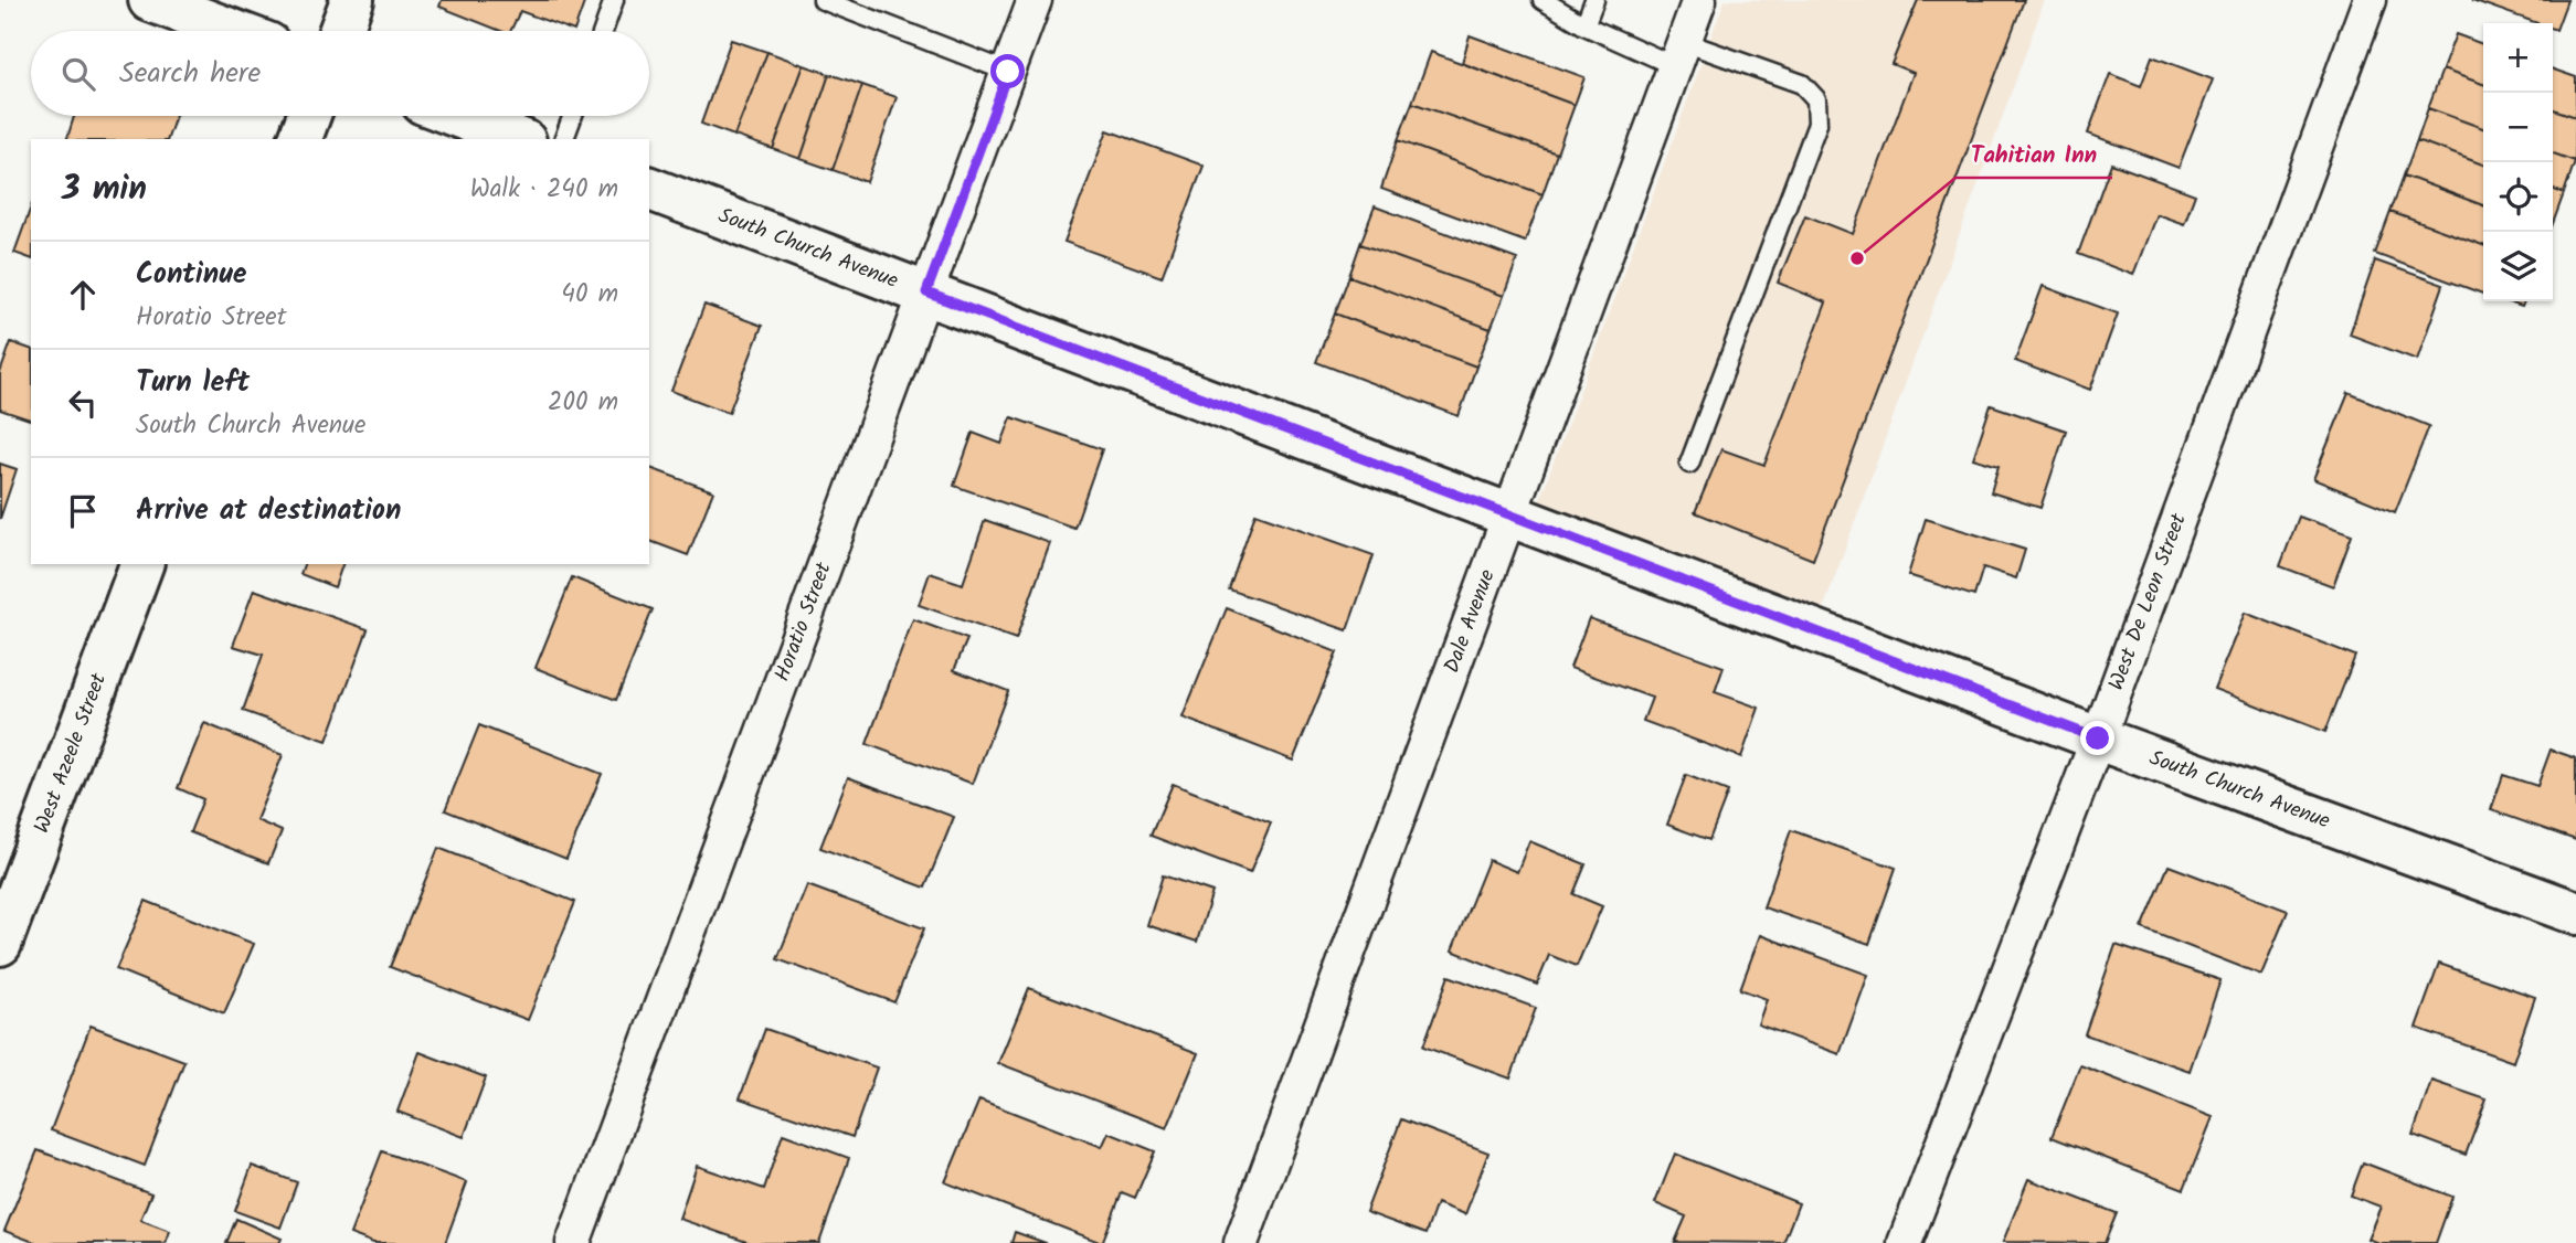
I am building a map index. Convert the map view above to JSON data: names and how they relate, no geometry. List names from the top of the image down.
{
  "streets": {
    "street": [
      "South Church Avenue",
      "West De Leon Street",
      "Horatio Street",
      "Dale Avenue",
      "West Azeele Street"
    ]
  },
  "crossings": [
    ["South Church Avenue", "West De Leon Street"],
    ["South Church Avenue", "Horatio Street"],
    ["South Church Avenue", "Dale Avenue"]
  ],
  "places": ["Tahitian Inn"],
  "page": {
    "map_buttons": ["+", "−"],
    "search": "Search here",
    "heading": ["3 min", "Walk · 240 m"],
    "list": [
      ["Continue", "Horatio Street", "40 m"],
      ["Turn left", "South Church Avenue", "200 m"],
      "Arrive at destination"
    ]
  }
}
